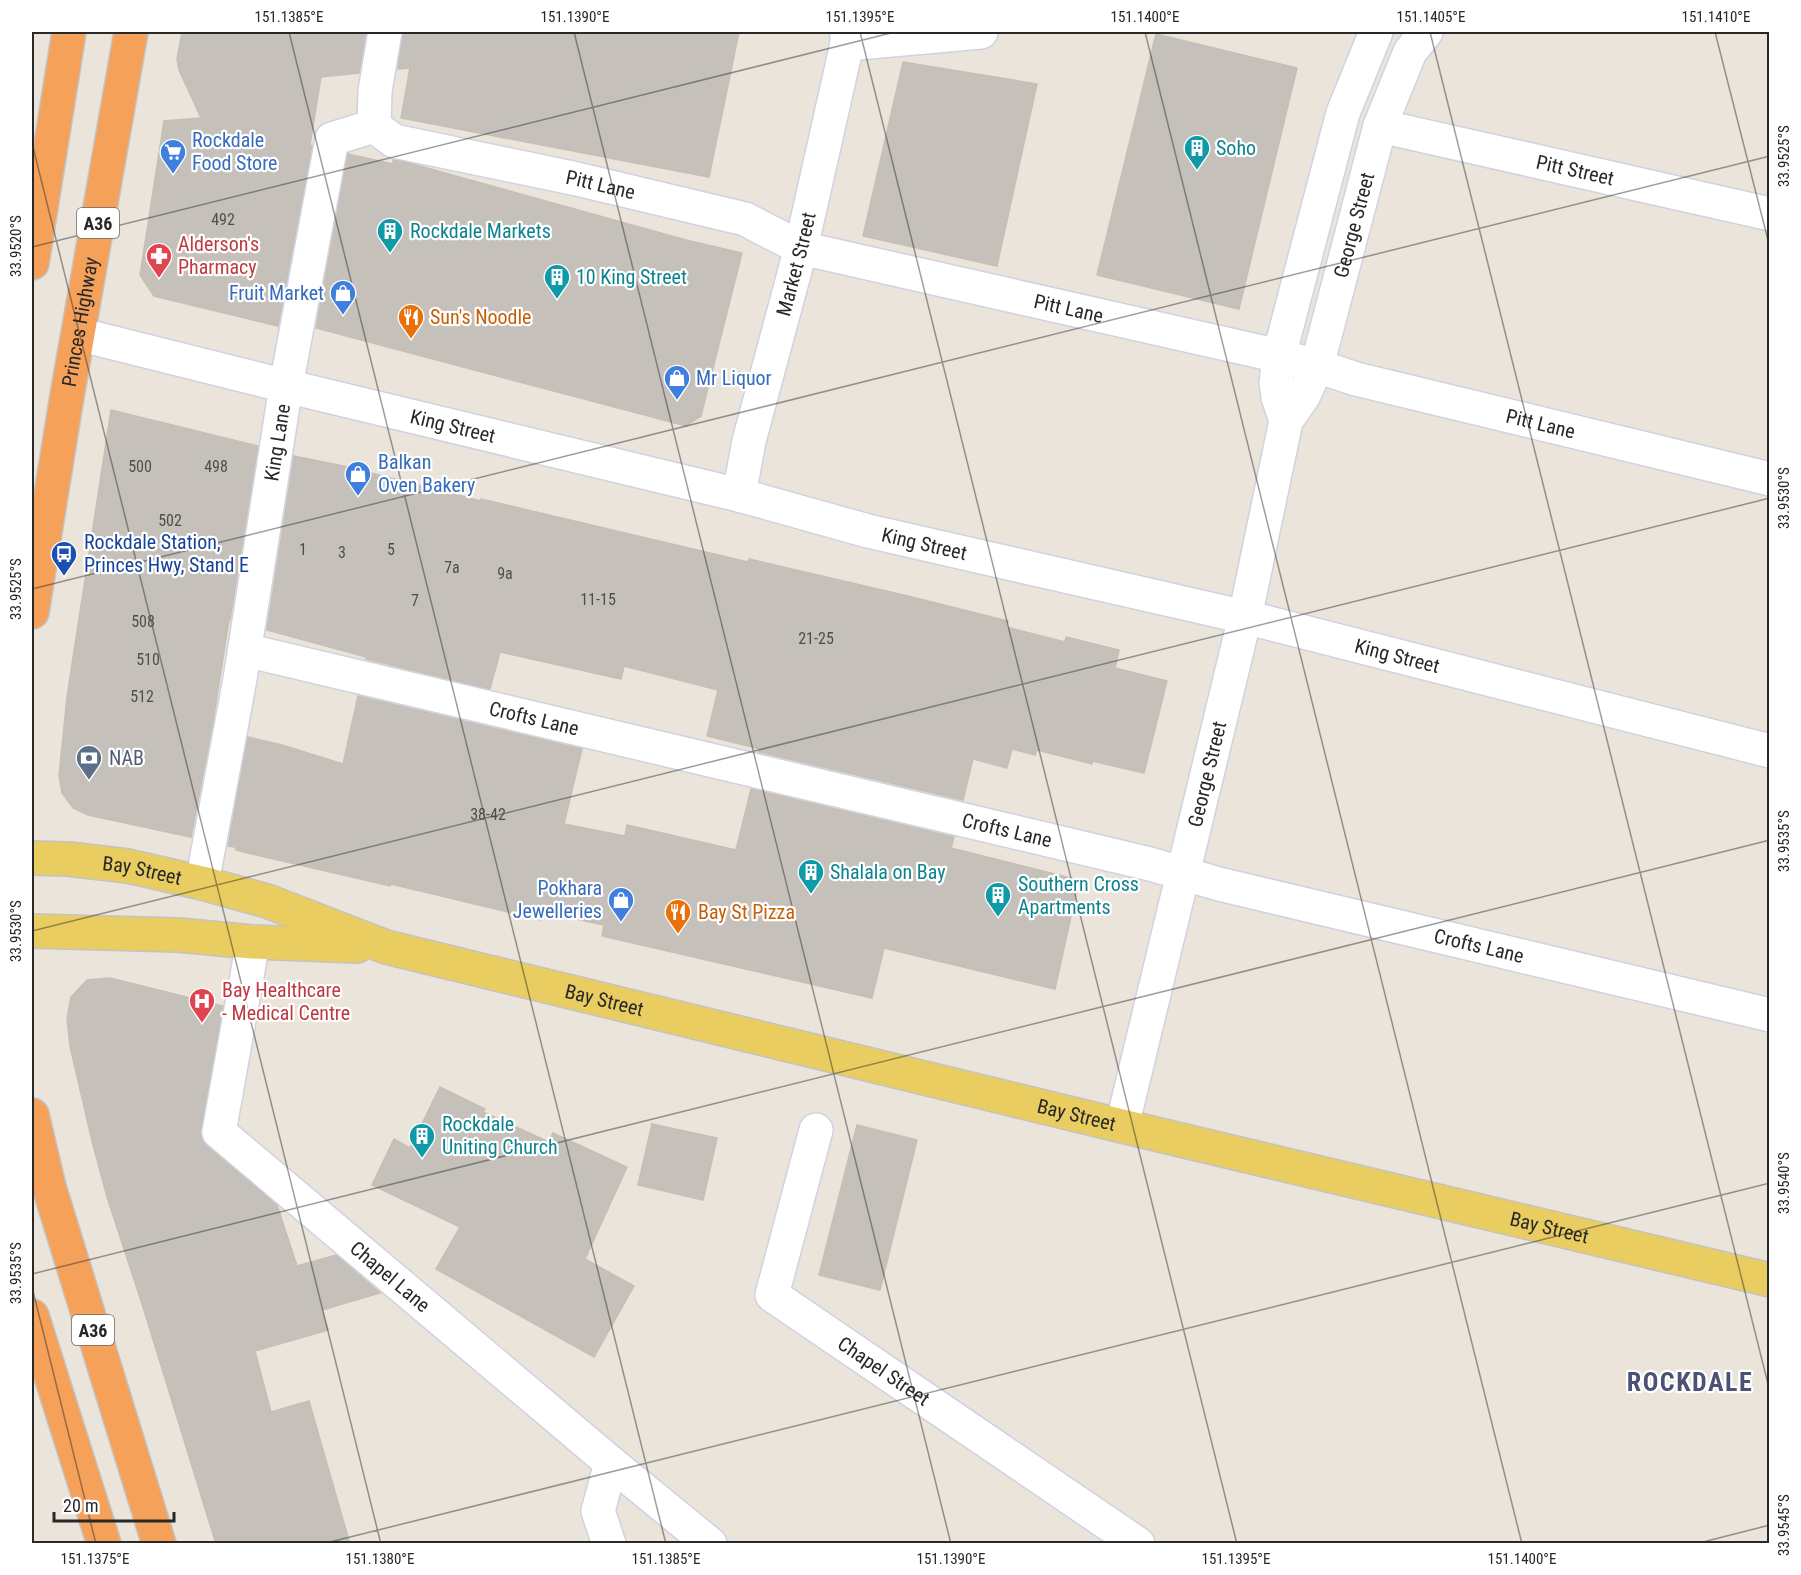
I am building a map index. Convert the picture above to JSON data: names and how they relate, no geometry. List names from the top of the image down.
{
  "streets": {
    "highway": ["A36", "Princes Highway"],
    "main road": ["Bay Street"],
    "street": [
      "Pitt Street",
      "Pitt Lane",
      "George Street",
      "Market Street",
      "King Street",
      "King Lane",
      "Crofts Lane",
      "Chapel Lane",
      "Chapel Street"
    ]
  },
  "crossings": [
    ["Pitt Street", "George Street"],
    ["Pitt Lane", "George Street"],
    ["Pitt Lane", "Market Street"],
    ["Pitt Lane", "King Lane"],
    ["George Street", "King Street"],
    ["George Street", "Crofts Lane"],
    ["George Street", "Bay Street"],
    ["Market Street", "King Street"],
    ["Princes Highway", "King Street"],
    ["King Street", "King Lane"],
    ["King Lane", "Crofts Lane"],
    ["King Lane", "Bay Street"],
    ["Bay Street", "Chapel Lane"]
  ],
  "districts": ["ROCKDALE"],
  "places": {
    "building": [
      "Soho",
      "Rockdale Markets",
      "10 King Street",
      "Shalala on Bay",
      "Southern Cross Apartments",
      "Rockdale Uniting Church"
    ],
    "supermarket": ["Rockdale Food Store"],
    "pharmacy": ["Alderson's Pharmacy"],
    "shop": [
      "Fruit Market",
      "Mr Liquor",
      "Balkan Oven Bakery",
      "Pokhara Jewelleries"
    ],
    "restaurant": ["Sun's Noodle", "Bay St Pizza"],
    "bus stop": ["Rockdale Station, Princes Hwy, Stand E"],
    "bank": ["NAB"],
    "hospital": ["Bay Healthcare - Medical Centre"]
  },
  "house_numbers": [
    "492",
    "500",
    "498",
    "502",
    "1",
    "5",
    "3",
    "7a",
    "9a",
    "11-15",
    "7",
    "508",
    "21-25",
    "510",
    "512",
    "38-42"
  ],
  "scale_bar": "20 m",
  "coordinates": [
    "151.1385°E",
    "151.1390°E",
    "151.1395°E",
    "151.1400°E",
    "151.1405°E",
    "151.1410°E",
    "33.9525°S",
    "33.9520°S",
    "33.9530°S",
    "33.9535°S",
    "33.9540°S",
    "33.9545°S",
    "151.1375°E",
    "151.1380°E"
  ]
}
